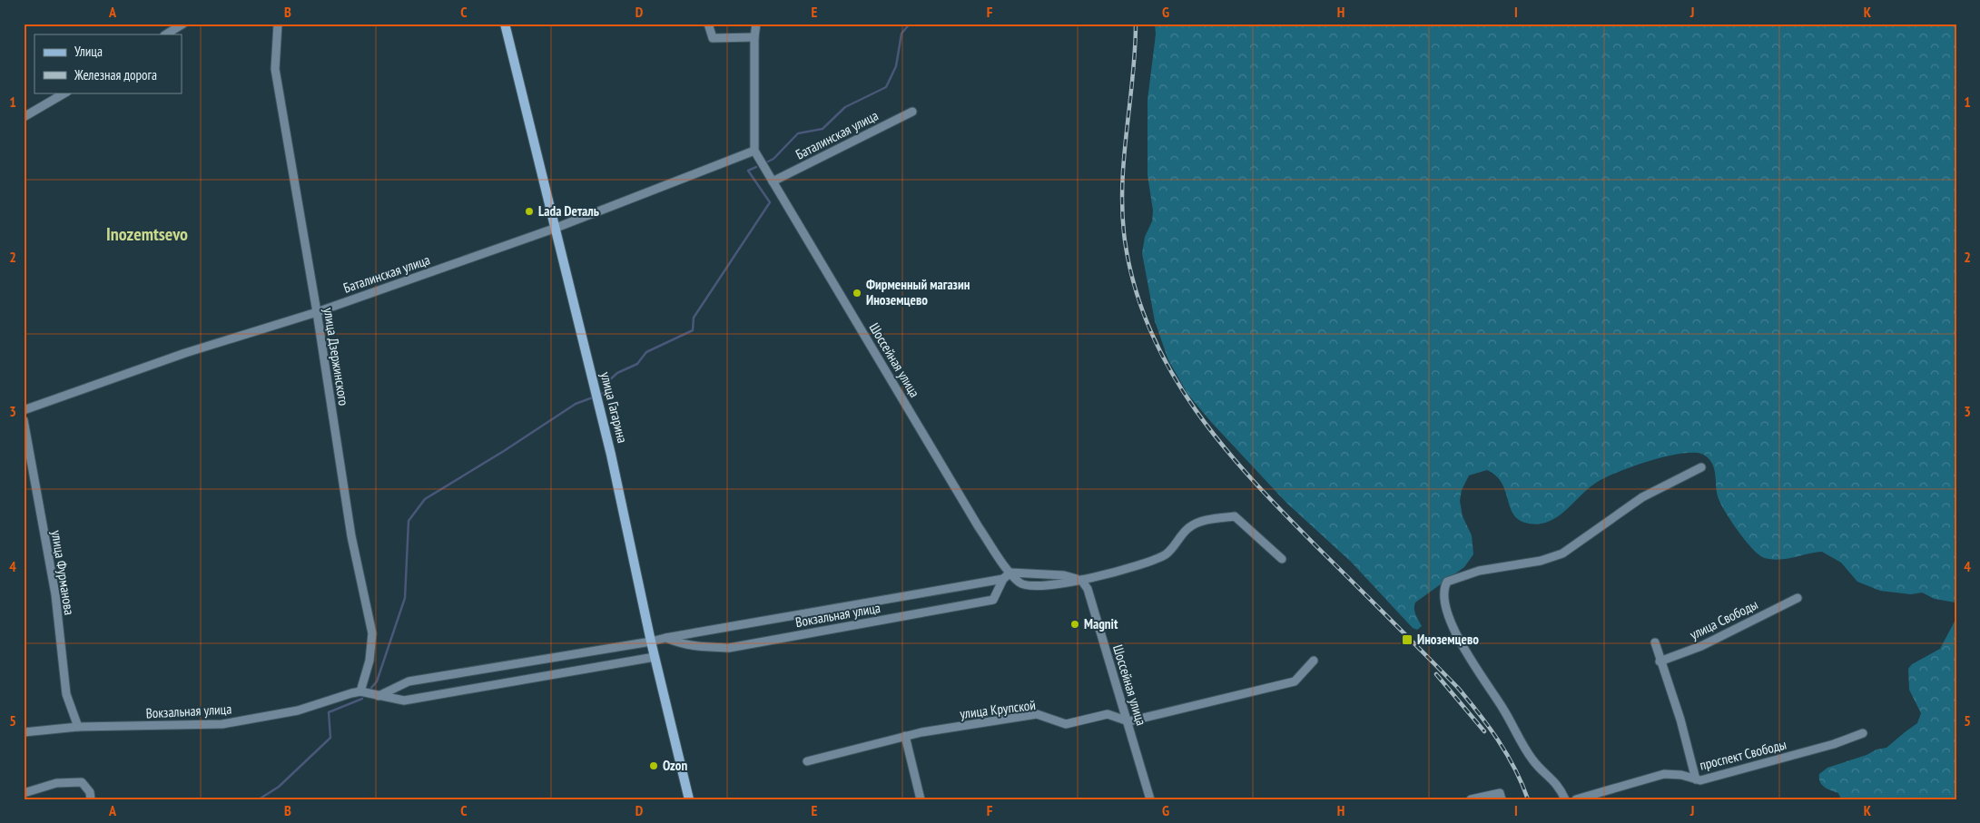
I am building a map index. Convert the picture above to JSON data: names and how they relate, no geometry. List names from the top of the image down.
{
  "streets": {
    "main road": ["улица Гагарина"],
    "street": [
      "Баталинская улица",
      "улица Дзержинского",
      "Шоссейная улица",
      "улица Фурманова",
      "Вокзальная улица",
      "улица Свободы",
      "улица Крупской",
      "проспект Свободы"
    ]
  },
  "crossings": [
    ["Баталинская улица", "улица Дзержинского"],
    ["Баталинская улица", "Шоссейная улица"],
    ["Баталинская улица", "улица Гагарина"],
    ["улица Дзержинского", "Вокзальная улица"],
    ["Шоссейная улица", "Вокзальная улица"],
    ["Шоссейная улица", "улица Крупской"],
    ["улица Гагарина", "Вокзальная улица"],
    ["улица Фурманова", "Вокзальная улица"]
  ],
  "districts": ["Inozemtsevo"],
  "places": {
    "other": [
      "Lada Dеталь",
      "Фирменный магазин Иноземцево",
      "Magnit",
      "Ozon"
    ],
    "transit": ["Иноземцево"]
  },
  "legend": ["Улица", "Железная дорога"],
  "grid": {
    "columns": [
      "A",
      "B",
      "C",
      "D",
      "E",
      "F",
      "G",
      "H",
      "I",
      "J",
      "K"
    ],
    "rows": [
      "1",
      "2",
      "3",
      "4",
      "5"
    ]
  }
}
